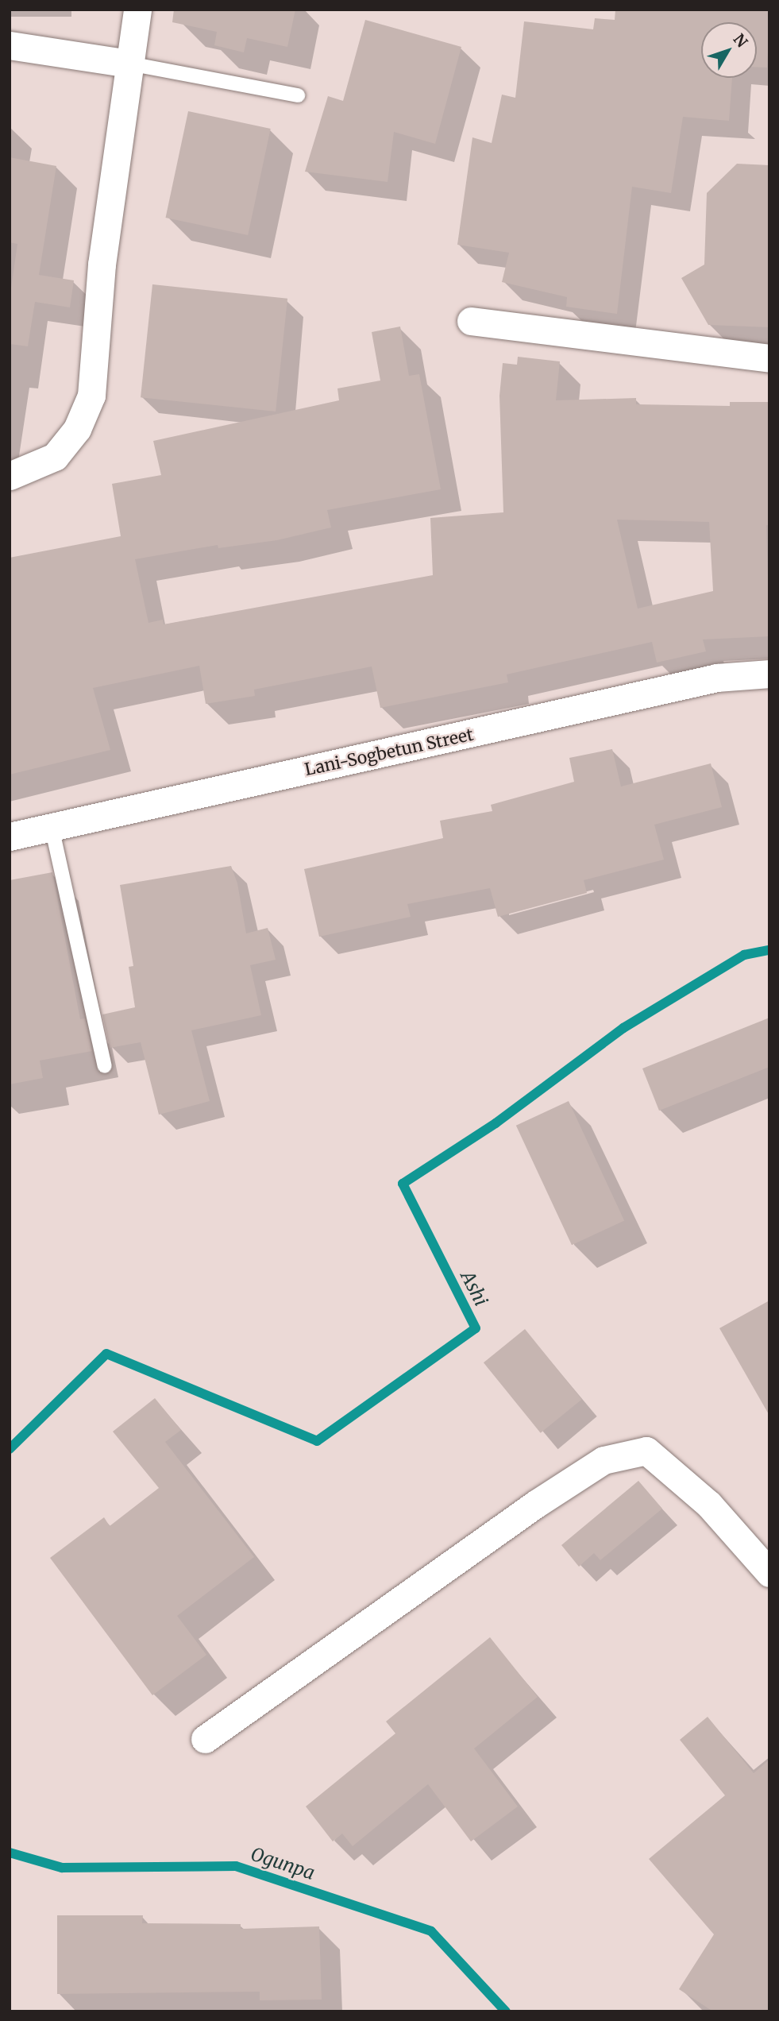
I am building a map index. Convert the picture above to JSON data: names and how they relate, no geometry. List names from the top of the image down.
{
  "streets": {
    "street": ["Lani-Sogbetun Street"]
  },
  "water": ["Ashi", "Ogunpa"],
  "north": "top right"
}
